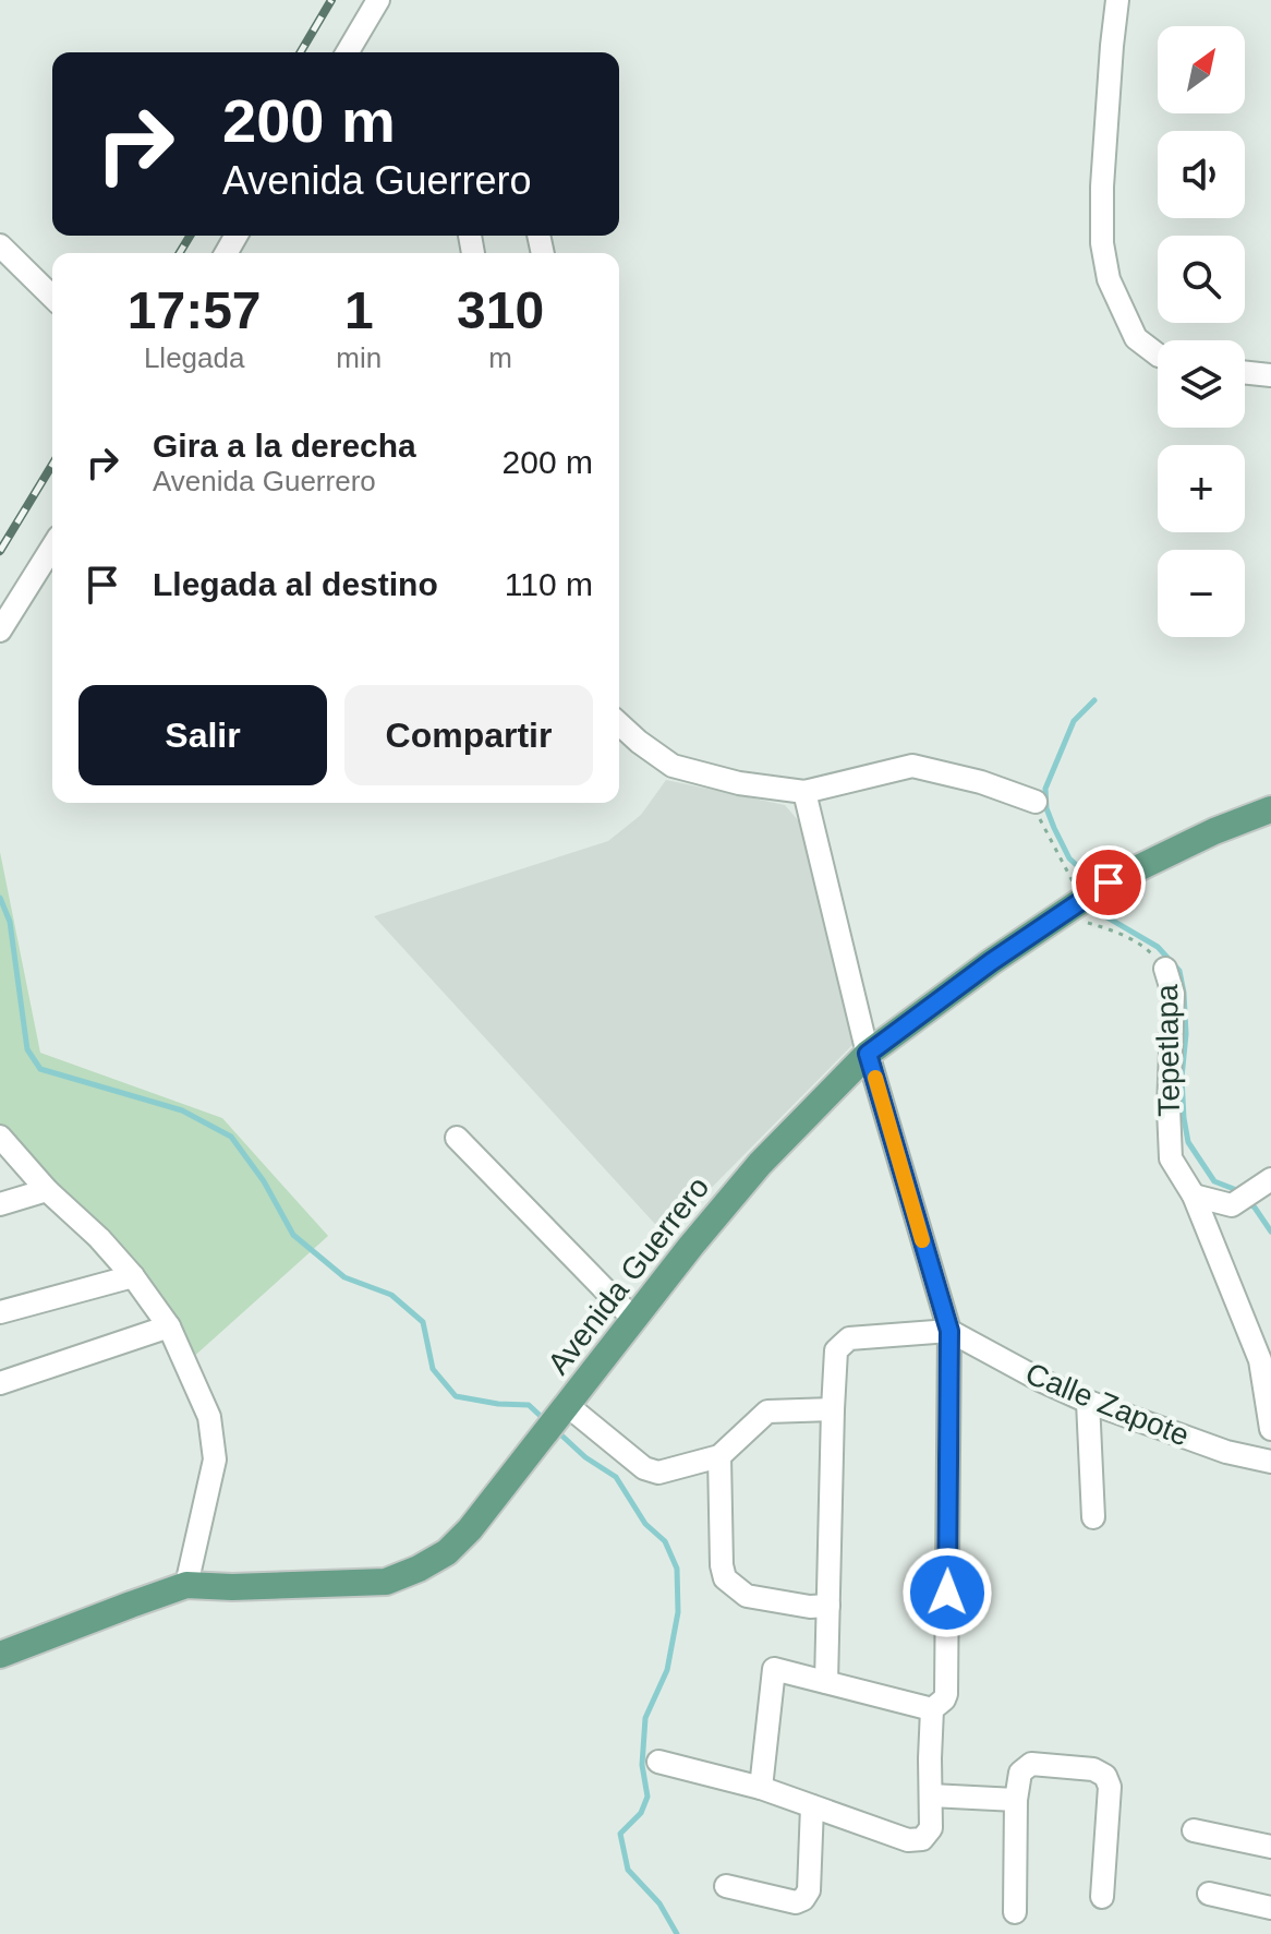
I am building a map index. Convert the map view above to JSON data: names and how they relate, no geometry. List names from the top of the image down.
{
  "streets": {
    "main road": ["Avenida Guerrero"],
    "street": ["Tepetlapa", "Calle Zapote"]
  },
  "crossings": [
    ["Tepetlapa", "Avenida Guerrero"]
  ],
  "north": "top right",
  "page": {
    "map_buttons": ["+", "−"],
    "turn": ["200 m", "Avenida Guerrero"],
    "eta": [
      "17:57",
      "Llegada",
      "1",
      "min",
      "310",
      "m"
    ],
    "list": [
      {
        "name": "Gira a la derecha",
        "note": "Avenida Guerrero",
        "value": "200 m"
      },
      {
        "name": "Llegada al destino",
        "value": "110 m"
      }
    ],
    "buttons": ["Salir", "Compartir"]
  }
}
